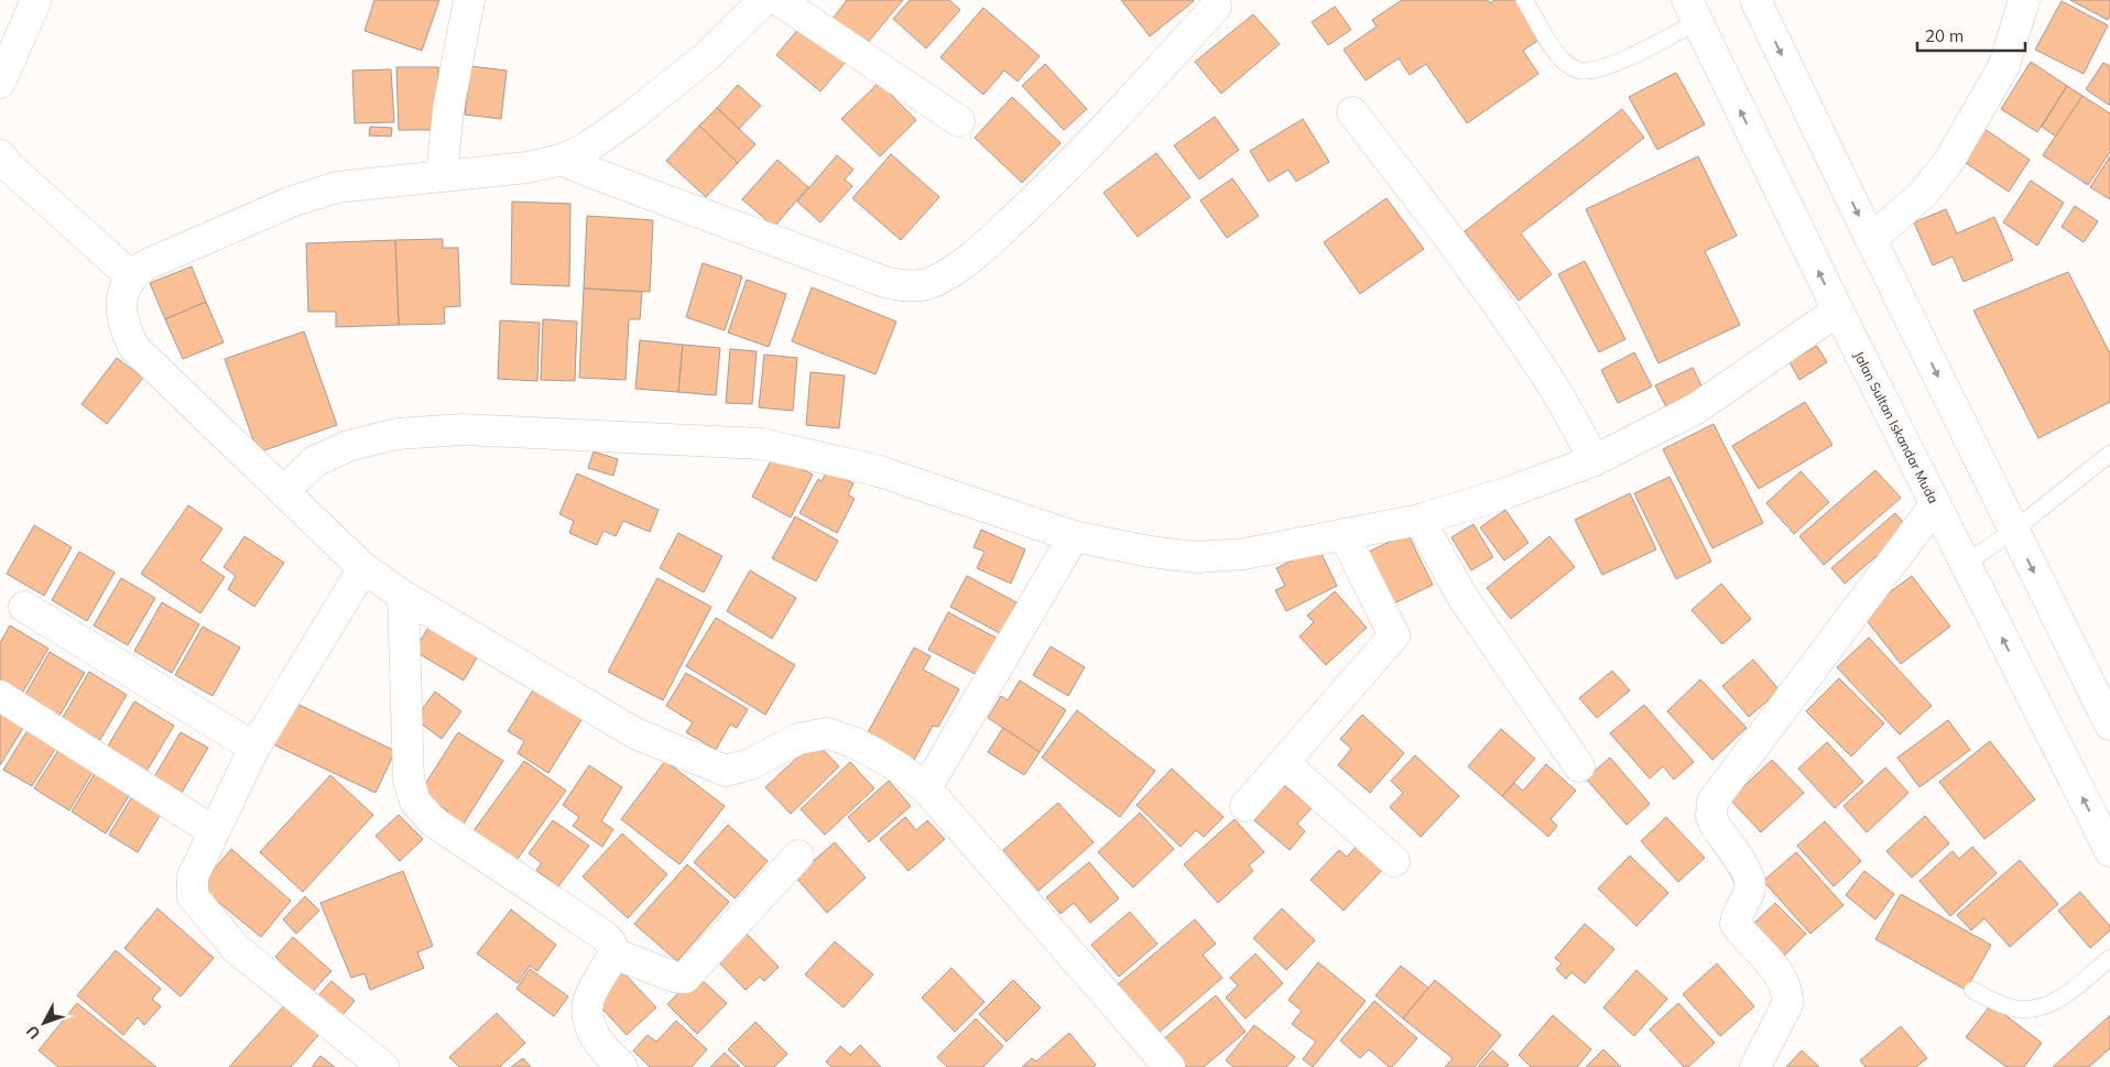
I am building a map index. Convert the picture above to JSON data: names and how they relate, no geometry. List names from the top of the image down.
{
  "streets": {
    "main road": ["Jalan Sultan Iskandar Muda"]
  },
  "scale_bar": "20 m",
  "north": "bottom left"
}
